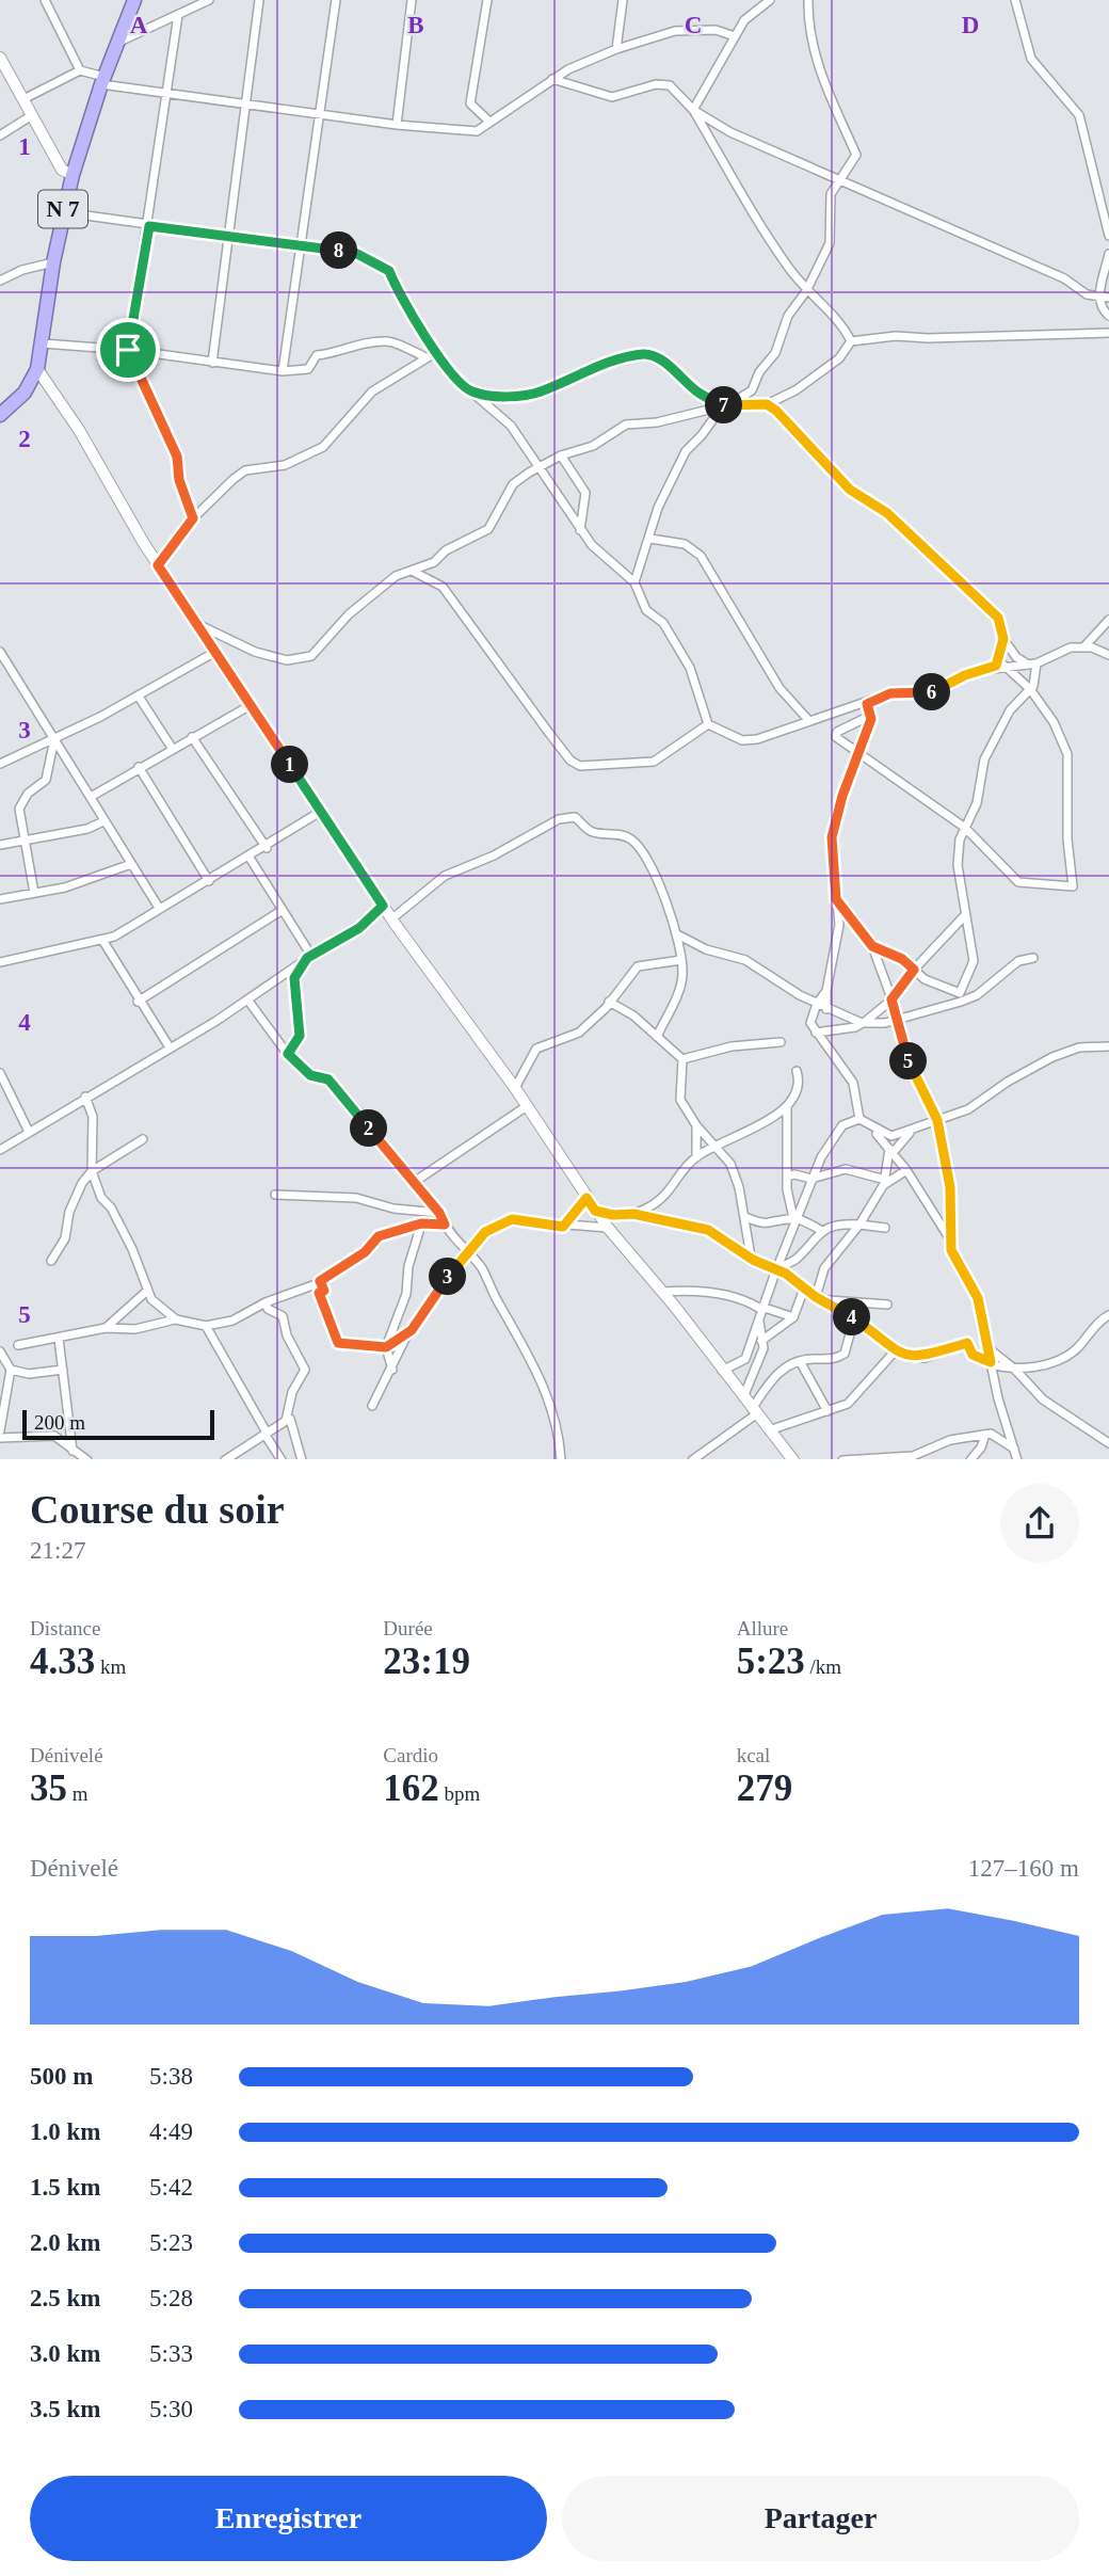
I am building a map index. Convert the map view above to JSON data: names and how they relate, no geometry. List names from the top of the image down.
{
  "streets": {
    "highway": ["N 7"]
  },
  "scale_bar": "200 m",
  "page": {
    "pins": [
      "8",
      "7",
      "6",
      "1",
      "5",
      "2",
      "3",
      "4"
    ],
    "scale": "200 m",
    "heading": ["Course du soir", "21:27"],
    "stats": [
      ["Distance", "4.33 km"],
      ["Durée", "23:19"],
      ["Allure", "5:23 /km"],
      ["Dénivelé", "35 m"],
      ["Cardio", "162 bpm"],
      ["kcal", "279"]
    ],
    "chart": ["Dénivelé", "127–160 m"],
    "list": [
      {
        "name": "500 m",
        "note": "5:38"
      },
      {
        "name": "1.0 km",
        "note": "4:49"
      },
      {
        "name": "1.5 km",
        "note": "5:42"
      },
      {
        "name": "2.0 km",
        "note": "5:23"
      },
      {
        "name": "2.5 km",
        "note": "5:28"
      },
      {
        "name": "3.0 km",
        "note": "5:33"
      },
      {
        "name": "3.5 km",
        "note": "5:30"
      }
    ],
    "buttons": ["Enregistrer", "Partager"]
  },
  "grid": {
    "columns": [
      "A",
      "B",
      "C",
      "D"
    ],
    "rows": [
      "1",
      "2",
      "3",
      "4",
      "5"
    ]
  }
}
